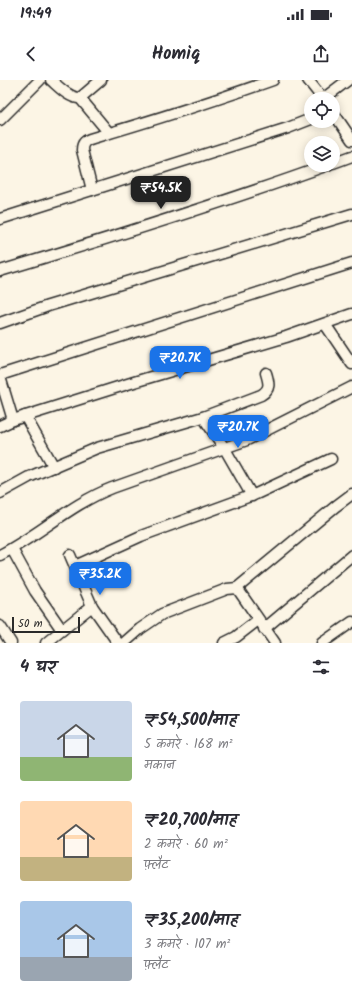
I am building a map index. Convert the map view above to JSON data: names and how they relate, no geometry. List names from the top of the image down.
{
  "scale_bar": "50 m",
  "page": {
    "status": "19:49",
    "header": "Homiq",
    "price": [
      "₹54.5K",
      "₹20.7K",
      "₹20.7K",
      "₹35.2K"
    ],
    "scale": "50 m",
    "heading": "4 घर",
    "list": [
      {
        "name": "₹54,500/माह",
        "note": "5 कमरे · 168 m² · मकान"
      },
      {
        "name": "₹20,700/माह",
        "note": "2 कमरे · 60 m² · फ़्लैट"
      },
      {
        "name": "₹35,200/माह",
        "note": "3 कमरे · 107 m² · फ़्लैट"
      }
    ]
  }
}
